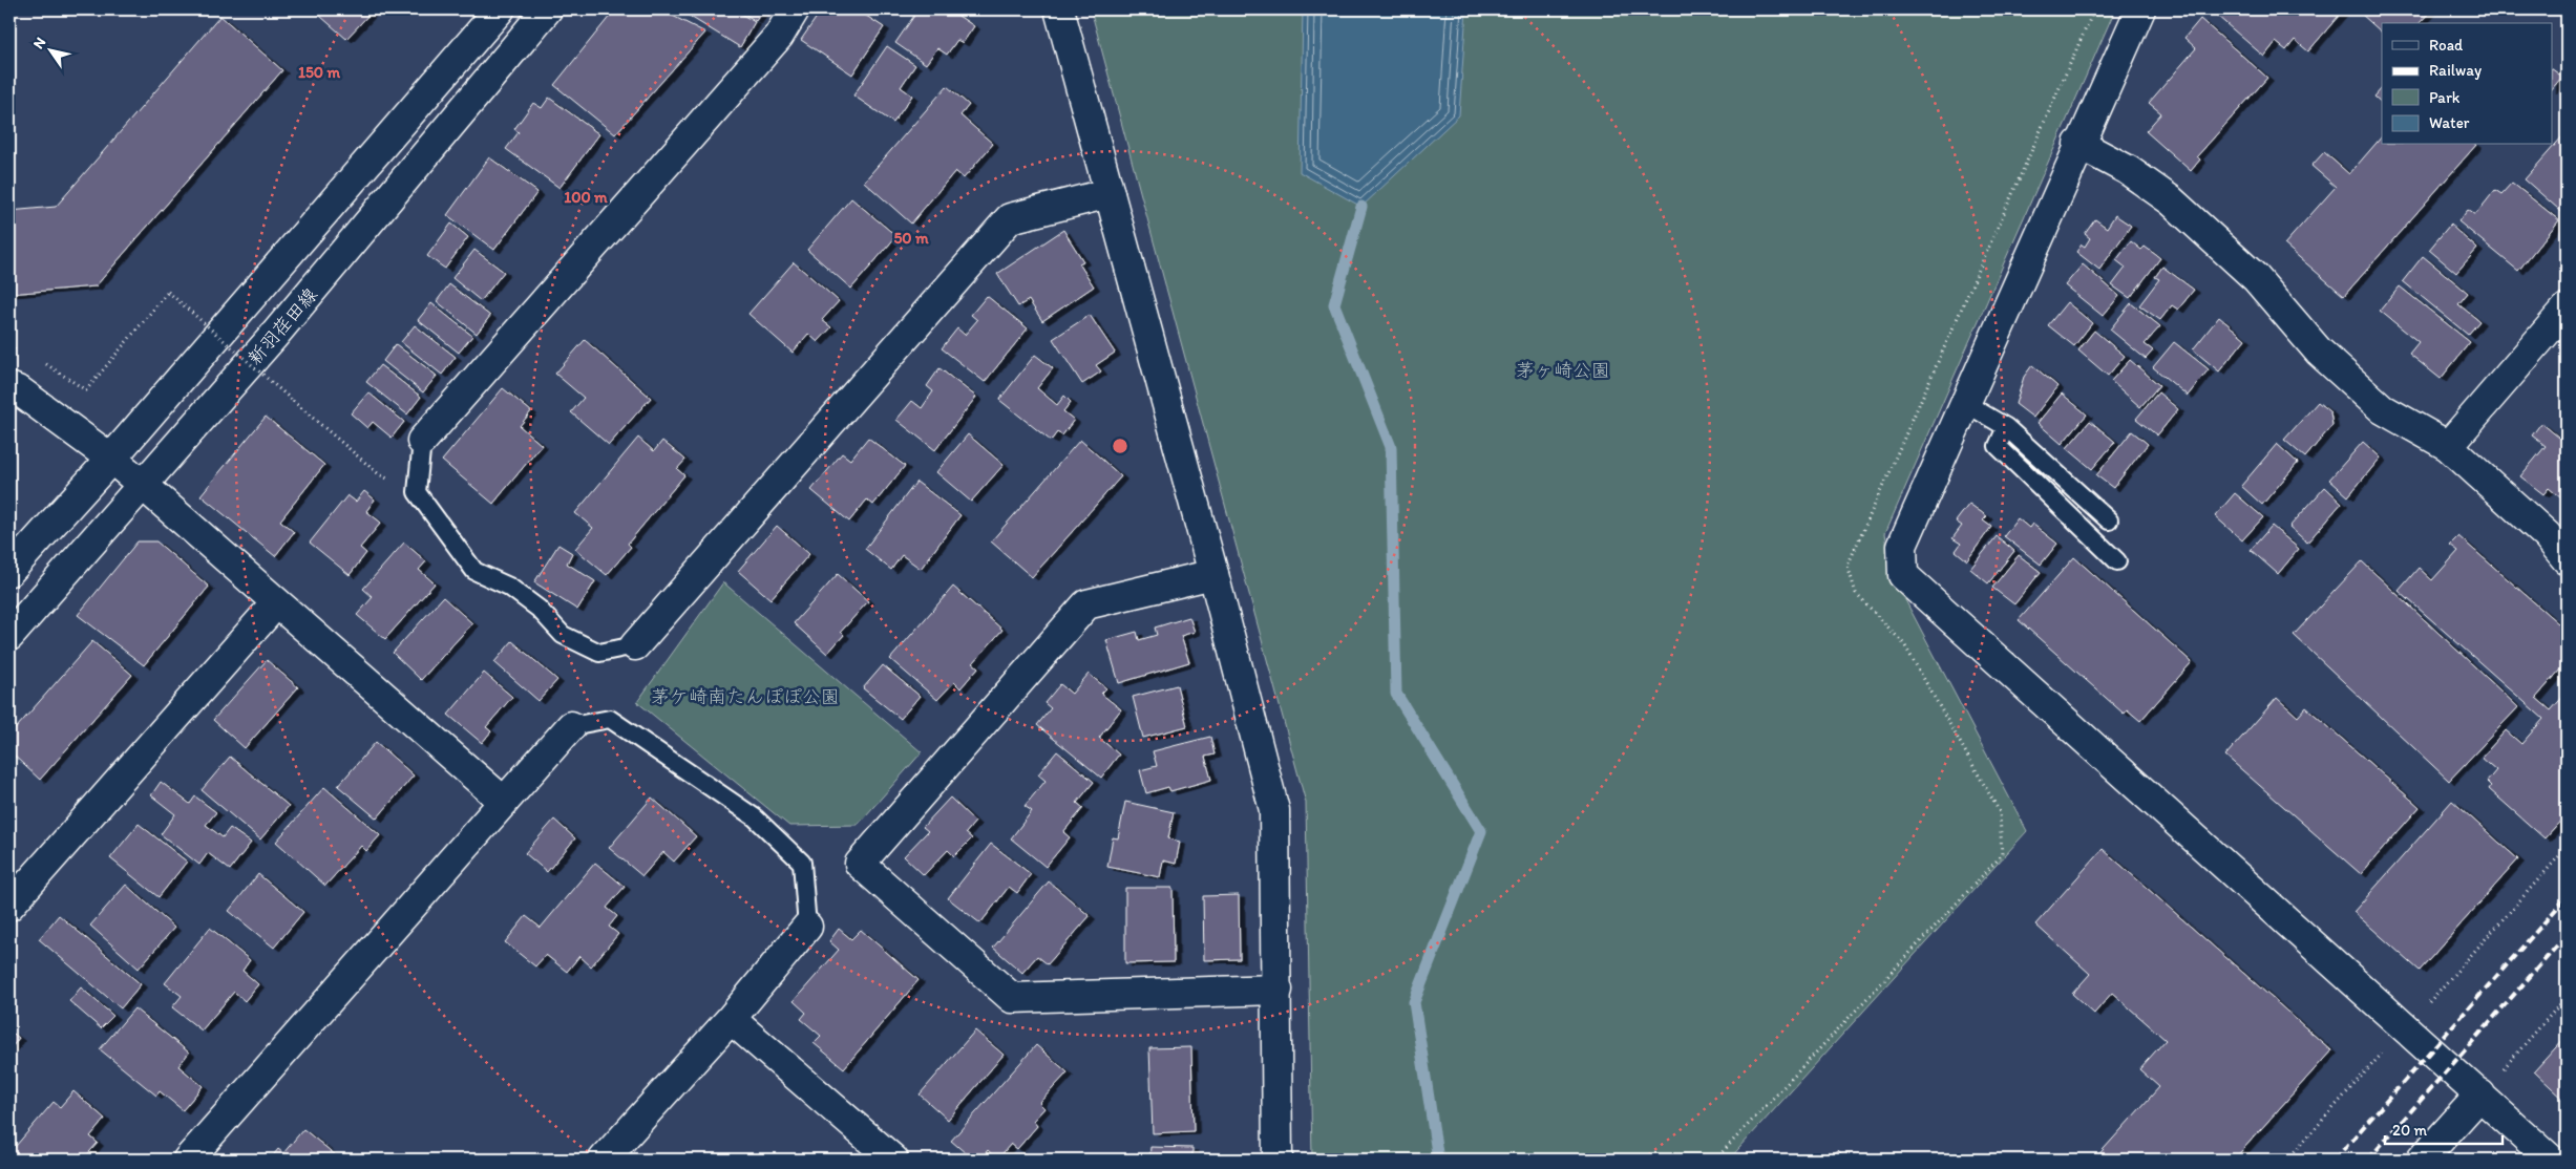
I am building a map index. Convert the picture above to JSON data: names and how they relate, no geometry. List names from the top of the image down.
{
  "streets": {
    "street": ["新羽荏田線"]
  },
  "parks": ["茅ヶ崎公園", "茅ケ崎南たんぽぽ公園"],
  "legend": [
    "Road",
    "Railway",
    "Park",
    "Water"
  ],
  "scale_bar": "20 m",
  "north": "top left",
  "rings": ["150 m", "100 m", "50 m"]
}
